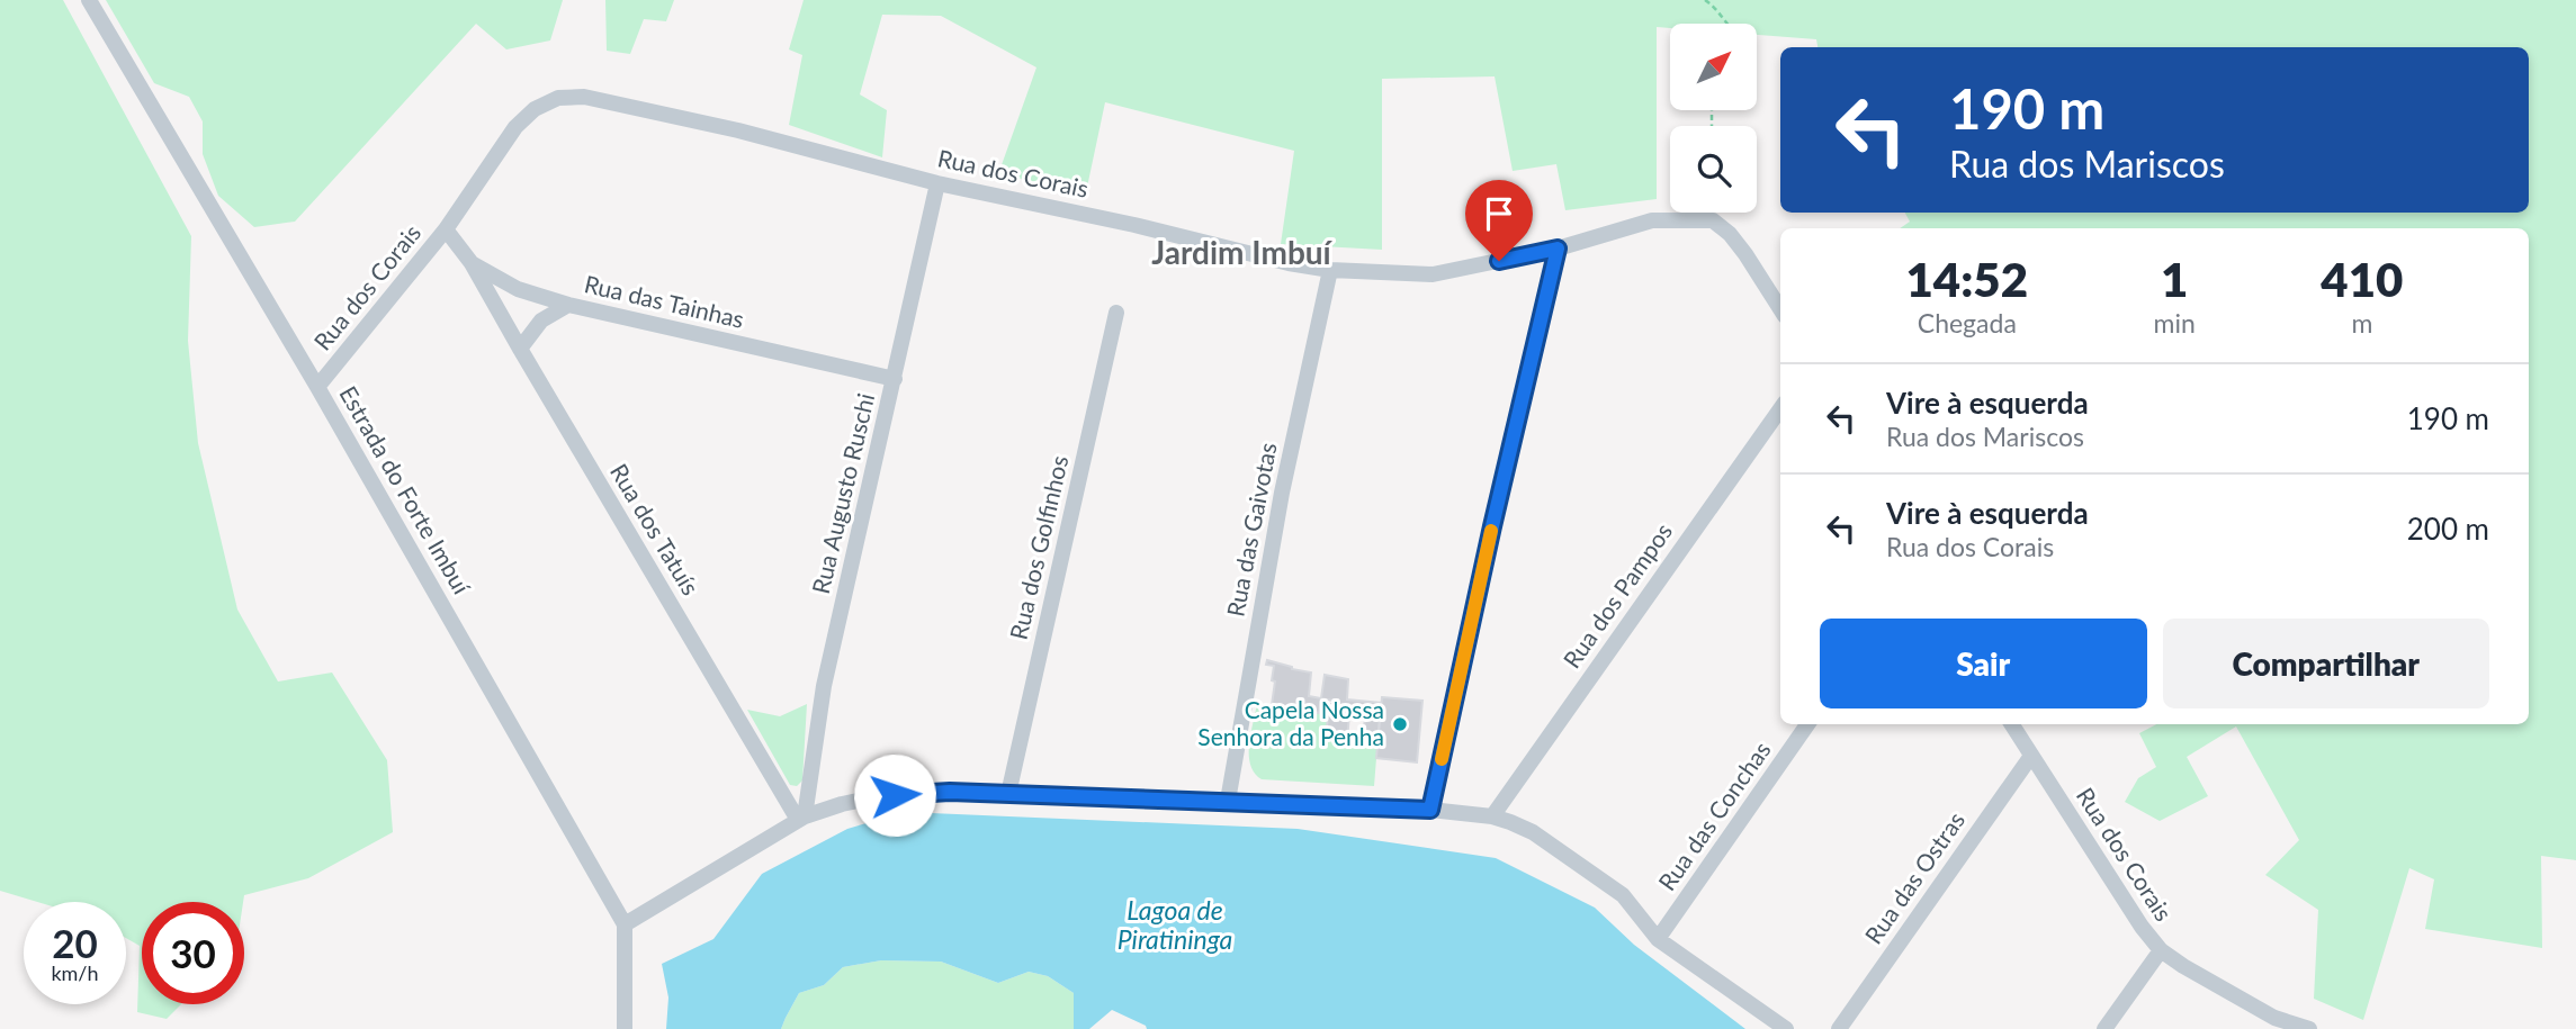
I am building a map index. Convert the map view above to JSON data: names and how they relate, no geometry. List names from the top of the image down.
{
  "streets": {
    "street": [
      "Rua dos Corais",
      "Rua das Tainhas",
      "Estrada do Forte Imbuí",
      "Rua Augusto Ruschi",
      "Rua dos Tatuís",
      "Rua das Gaivotas",
      "Rua dos Golfinhos",
      "Rua dos Pampos",
      "Rua das Conchas",
      "Rua das Ostras"
    ]
  },
  "crossings": [
    ["Rua dos Corais", "Rua das Tainhas"],
    ["Rua dos Corais", "Estrada do Forte Imbuí"],
    ["Rua dos Corais", "Rua Augusto Ruschi"],
    ["Rua dos Corais", "Rua das Gaivotas"],
    ["Rua dos Corais", "Rua das Ostras"],
    ["Rua das Tainhas", "Rua Augusto Ruschi"],
    ["Rua das Tainhas", "Rua dos Tatuís"],
    ["Rua Augusto Ruschi", "Rua dos Tatuís"]
  ],
  "districts": ["Jardim Imbuí"],
  "water": ["Lagoa de Piratininga"],
  "places": ["Capela Nossa Senhora da Penha"],
  "north": "top right",
  "page": {
    "turn": ["190 m", "Rua dos Mariscos"],
    "eta": [
      "14:52",
      "Chegada",
      "1",
      "min",
      "410",
      "m"
    ],
    "list": [
      {
        "name": "Vire à esquerda",
        "note": "Rua dos Mariscos",
        "value": "190 m"
      },
      {
        "name": "Vire à esquerda",
        "note": "Rua dos Corais",
        "value": "200 m"
      }
    ],
    "buttons": ["Sair", "Compartilhar"],
    "speed": "20 km/h",
    "limit": "30"
  }
}
